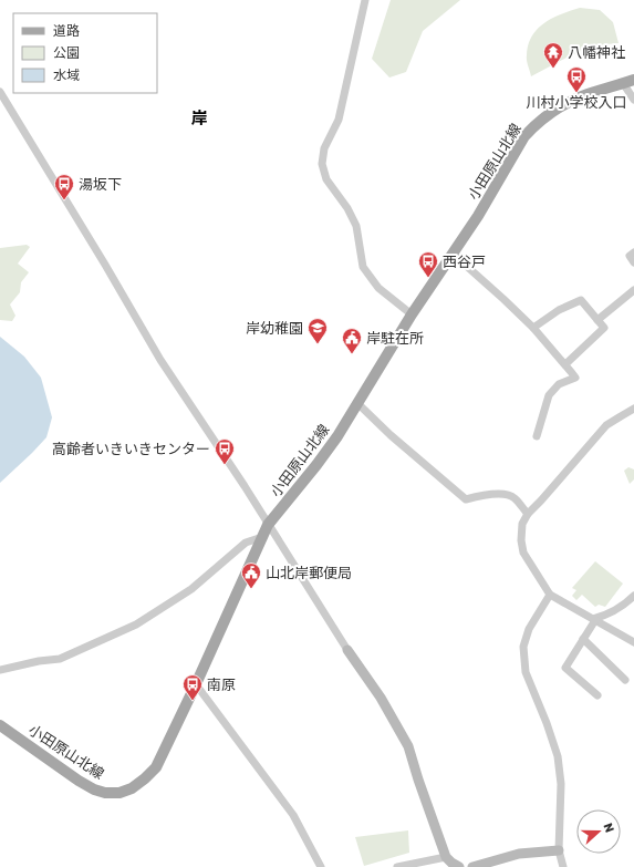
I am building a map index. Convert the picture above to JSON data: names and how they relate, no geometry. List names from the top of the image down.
{
  "streets": {
    "main road": ["小田原山北線"]
  },
  "districts": ["岸"],
  "places": {
    "temple": ["八幡神社"],
    "bus stop": [
      "川村小学校入口",
      "湯坂下",
      "西谷戸",
      "高齢者いきいきセンター",
      "南原"
    ],
    "school or university": ["岸幼稚園"],
    "public building": ["岸駐在所", "山北岸郵便局"]
  },
  "legend": ["道路", "公園", "水域"],
  "north": "right"
}
